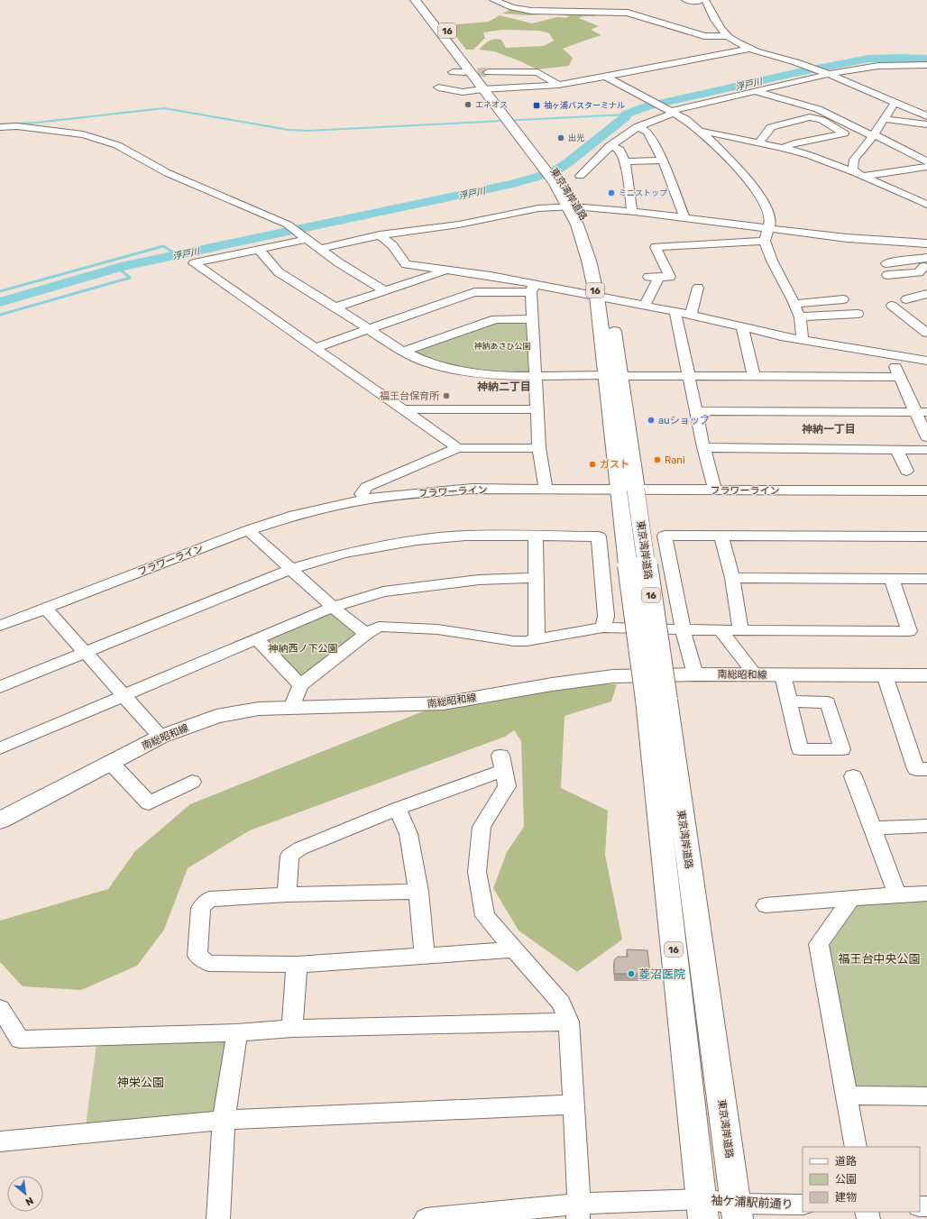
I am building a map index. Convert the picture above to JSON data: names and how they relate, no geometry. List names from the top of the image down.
{
  "streets": {
    "highway": ["16", "東京湾岸道路"],
    "main road": ["南総昭和線"],
    "street": ["フラワーライン", "袖ケ浦駅前通り"]
  },
  "crossings": [
    ["東京湾岸道路", "フラワーライン"],
    ["東京湾岸道路", "袖ケ浦駅前通り"]
  ],
  "districts": ["神納二丁目", "神納一丁目"],
  "water": ["浮戸川"],
  "parks": [
    "神納あさひ公園",
    "神納西ノ下公園",
    "福王台中央公園",
    "神栄公園"
  ],
  "places": {
    "other": [
      "エネオス",
      "出光",
      "ミニストップ",
      "福王台保育所",
      "auショップ",
      "Rani",
      "ガスト",
      "菱沼医院"
    ],
    "transit": ["袖ヶ浦バスターミナル"]
  },
  "legend": ["道路", "公園", "建物"],
  "north": "bottom right"
}
